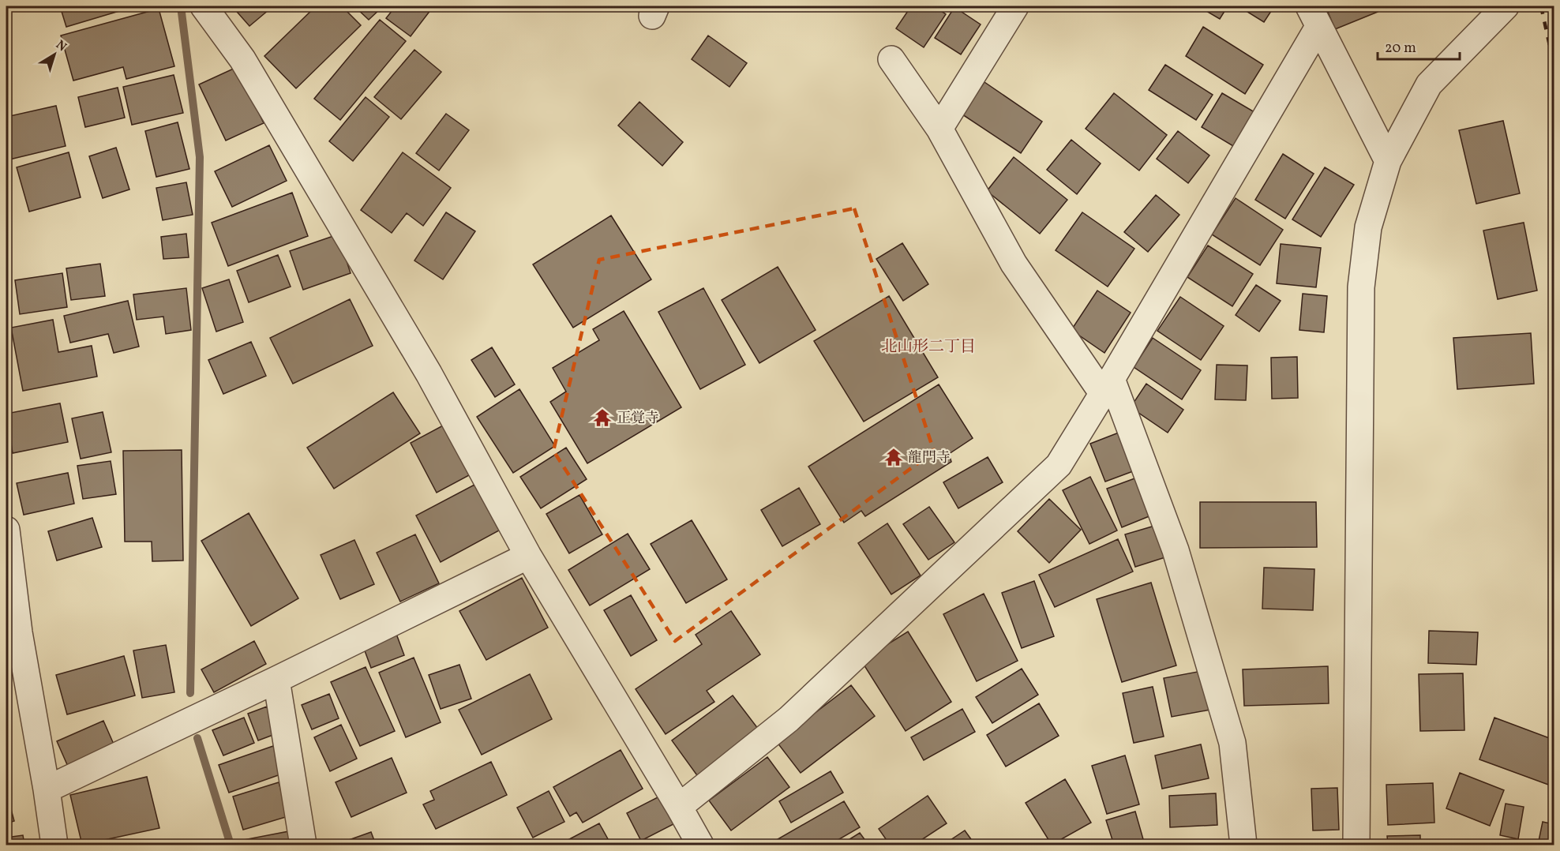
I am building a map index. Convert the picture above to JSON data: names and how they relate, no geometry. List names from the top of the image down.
{
  "districts": ["北山形二丁目"],
  "places": {
    "temple": ["正覚寺", "龍門寺"]
  },
  "scale_bar": "20 m",
  "north": "top right"
}
